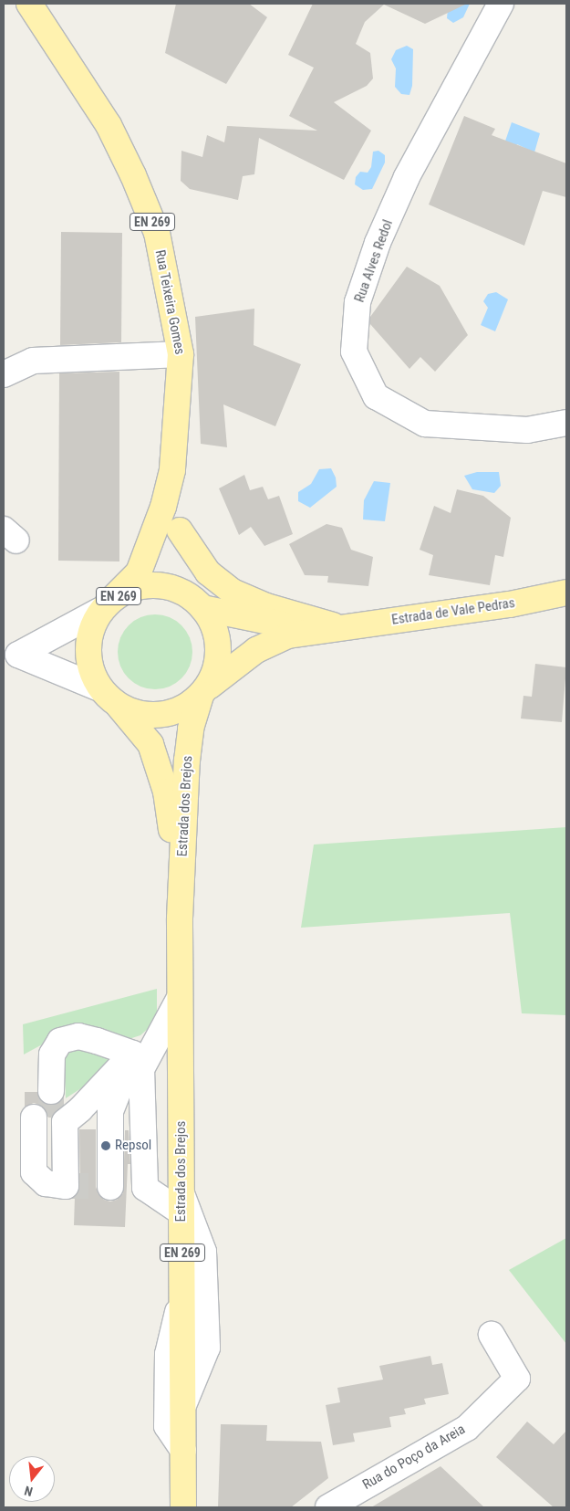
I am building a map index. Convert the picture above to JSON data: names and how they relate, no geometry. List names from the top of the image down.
{
  "streets": {
    "main road": [
      "EN 269",
      "Rua Teixeira Gomes",
      "Estrada de Vale Pedras",
      "Estrada dos Brejos"
    ],
    "street": ["Rua Alves Redol", "Rua do Poço da Areia"]
  },
  "crossings": [
    ["EN 269", "Rua Teixeira Gomes"],
    ["EN 269", "Estrada de Vale Pedras"],
    ["EN 269", "Estrada dos Brejos"],
    ["Rua Teixeira Gomes", "Estrada de Vale Pedras"],
    ["Rua Teixeira Gomes", "Estrada dos Brejos"],
    ["Estrada de Vale Pedras", "Estrada dos Brejos"]
  ],
  "places": ["Repsol"],
  "north": "bottom"
}
